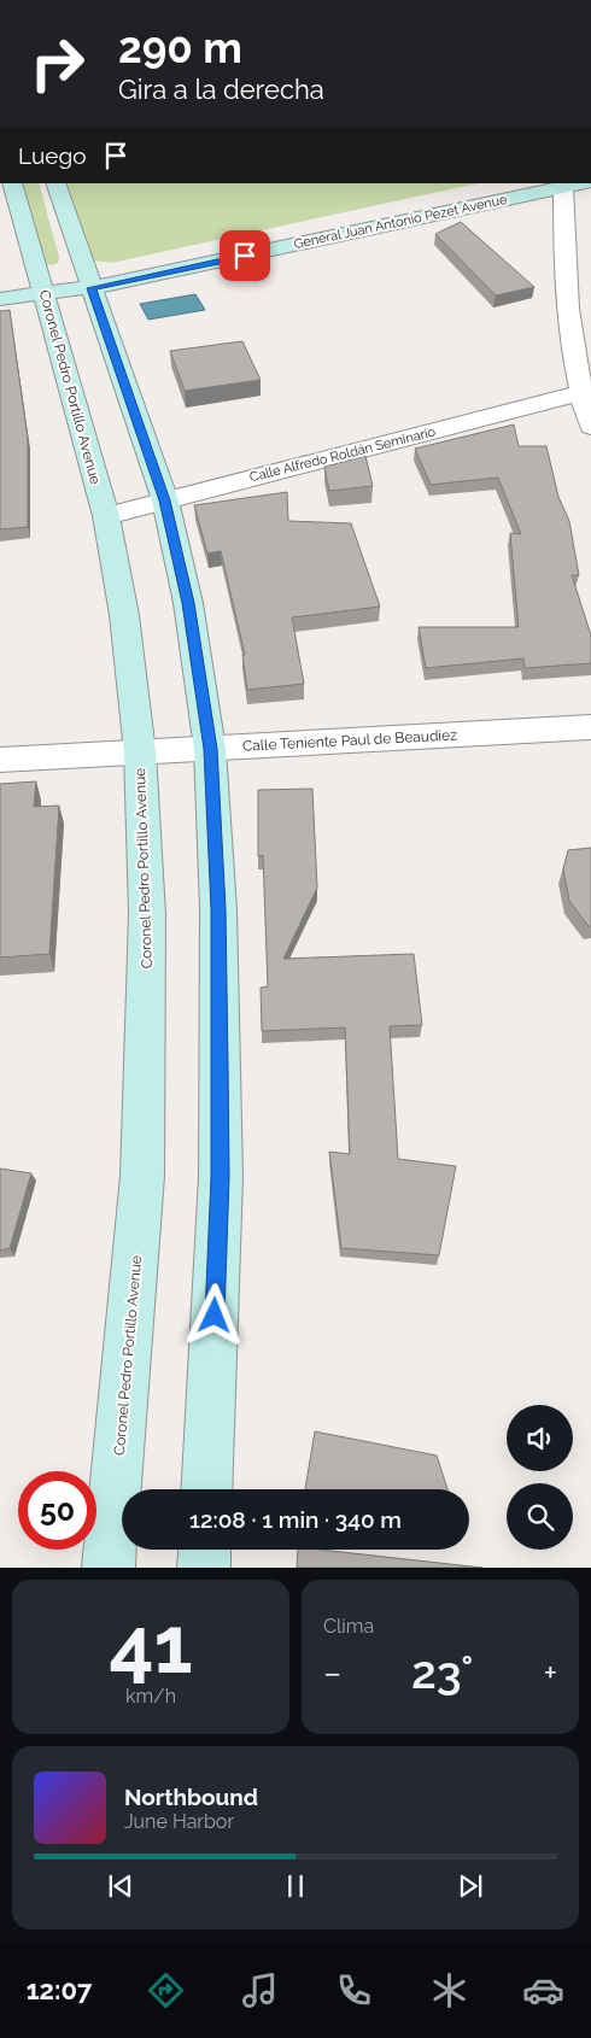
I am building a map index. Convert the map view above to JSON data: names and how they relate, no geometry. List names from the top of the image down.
{
  "streets": {
    "main road": ["General Juan Antonio Pezet Avenue", "Coronel Pedro Portillo Avenue"],
    "street": ["Calle Alfredo Roldán Seminario", "Calle Teniente Paul de Beaudiez"]
  },
  "crossings": [
    ["General Juan Antonio Pezet Avenue", "Coronel Pedro Portillo Avenue"],
    ["Coronel Pedro Portillo Avenue", "Calle Alfredo Roldán Seminario"],
    ["Coronel Pedro Portillo Avenue", "Calle Teniente Paul de Beaudiez"]
  ],
  "page": {
    "turn": ["290 m", "Gira a la derecha"],
    "then": "Luego",
    "limit": "50",
    "trip": "12:08 · 1 min · 340 m",
    "tile": [
      ["41", "km/h"],
      "Clima"
    ],
    "heat": ["−", "23°", "+"],
    "song": ["Northbound", "June Harbor"],
    "tabs": "12:07"
  }
}
